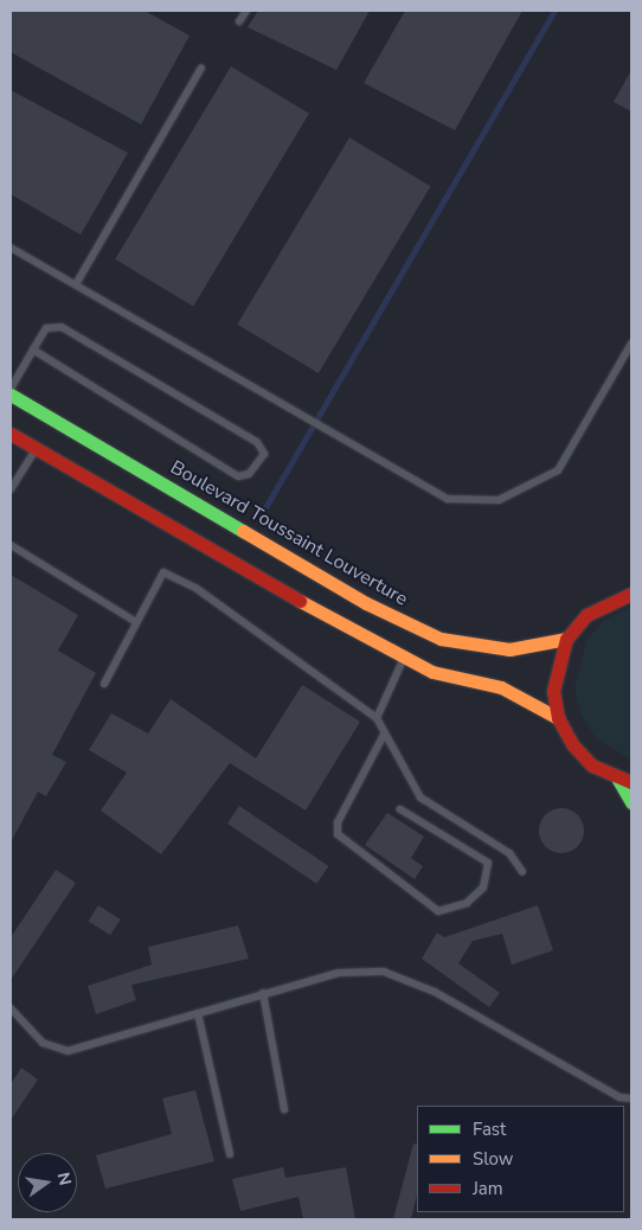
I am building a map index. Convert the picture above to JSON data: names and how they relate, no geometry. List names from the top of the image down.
{
  "streets": {
    "main road": ["Boulevard Toussaint Louverture"]
  },
  "legend": ["Fast", "Slow", "Jam"],
  "north": "right"
}
